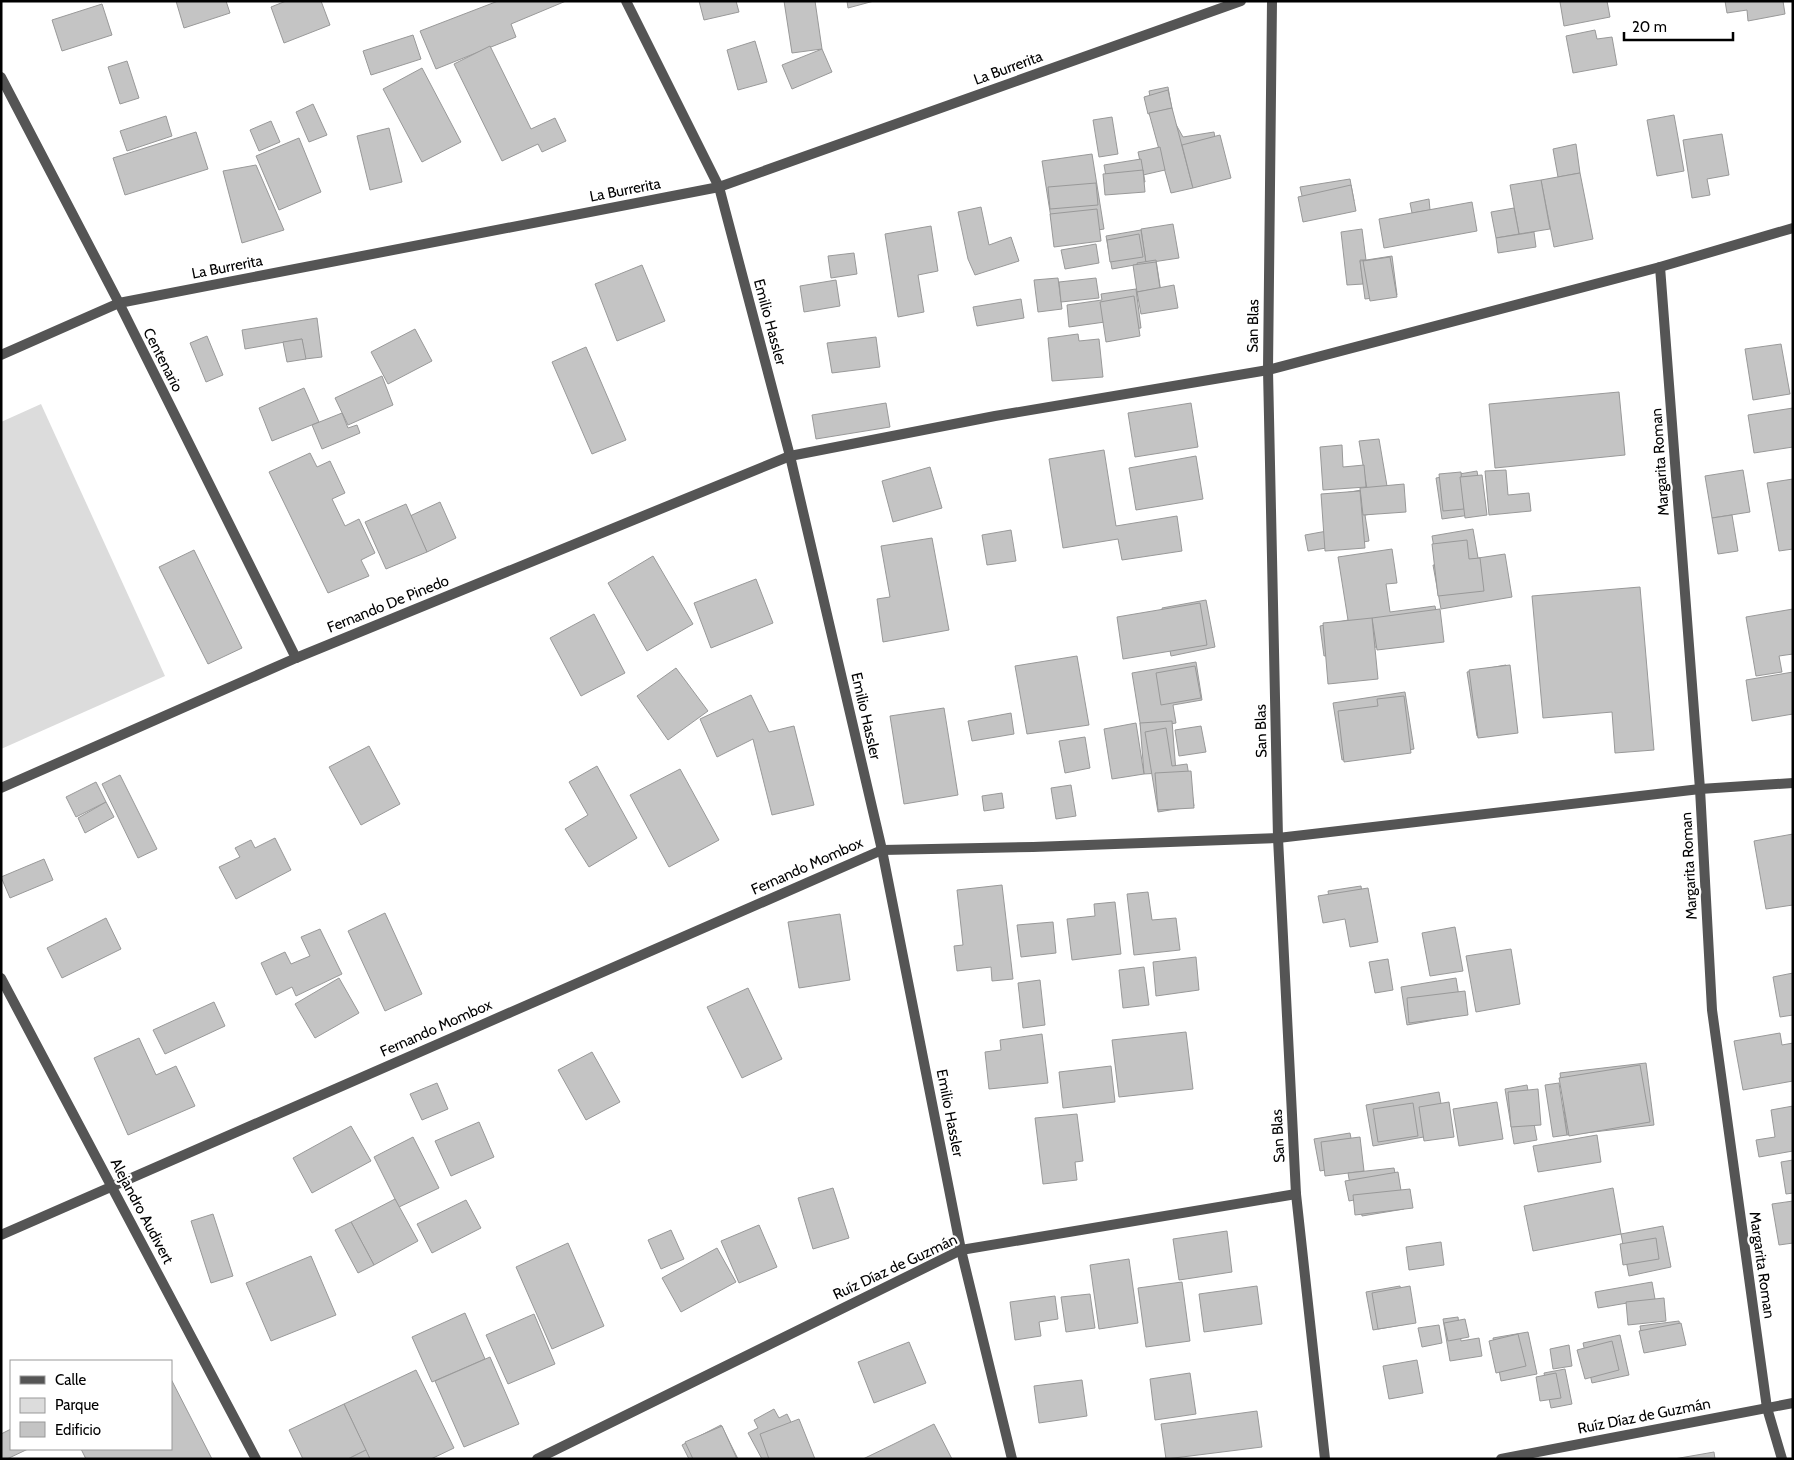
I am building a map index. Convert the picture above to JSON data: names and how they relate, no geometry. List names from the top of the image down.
{
  "streets": {
    "street": [
      "La Burrerita",
      "Emilio Hassler",
      "San Blas",
      "Centenario",
      "Margarita Roman",
      "Fernando De Pinedo",
      "Fernando Mombox",
      "Alejandro Audivert",
      "Ruíz Díaz de Guzmán"
    ]
  },
  "crossings": [
    ["La Burrerita", "Emilio Hassler"],
    ["La Burrerita", "Centenario"],
    ["Emilio Hassler", "Fernando De Pinedo"],
    ["Emilio Hassler", "Fernando Mombox"],
    ["Emilio Hassler", "Ruíz Díaz de Guzmán"],
    ["San Blas", "Fernando De Pinedo"],
    ["San Blas", "Ruíz Díaz de Guzmán"],
    ["Centenario", "Fernando De Pinedo"],
    ["Margarita Roman", "Fernando De Pinedo"],
    ["Margarita Roman", "Ruíz Díaz de Guzmán"],
    ["Fernando Mombox", "Alejandro Audivert"]
  ],
  "legend": ["Calle", "Parque", "Edificio"],
  "scale_bar": "20 m"
}
